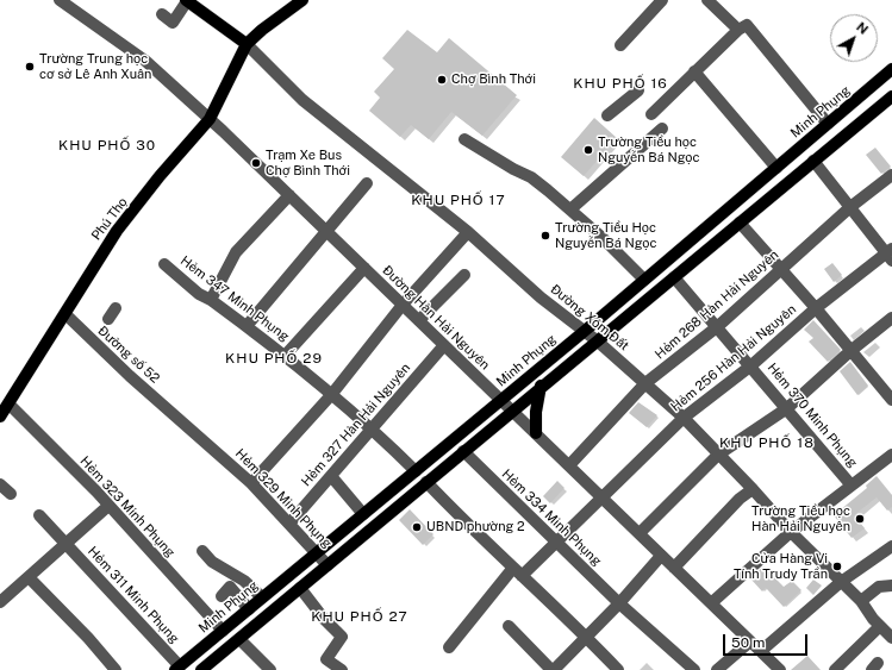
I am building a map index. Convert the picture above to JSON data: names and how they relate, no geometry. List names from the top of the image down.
{
  "streets": {
    "main road": ["Minh Phụng", "Phú Thọ"],
    "street": [
      "Hẻm 347 Minh Phụng",
      "Hẻm 268 Hàn Hải Nguyên",
      "Đường Hàn Hải Nguyên",
      "Đường Xóm Đất",
      "Đường số 52",
      "Hẻm 256 Hàn Hải Nguyên",
      "Hẻm 370 Minh Phụng",
      "Hẻm 327 Hàn Hải Nguyên",
      "Hẻm 329 Minh Phụng",
      "Hẻm 323 Minh Phụng",
      "Hẻm 334 Minh Phụng",
      "Hẻm 311 Minh Phụng"
    ]
  },
  "crossings": [
    ["Minh Phụng", "Hẻm 347 Minh Phụng"],
    ["Minh Phụng", "Đường Hàn Hải Nguyên"],
    ["Minh Phụng", "Đường Xóm Đất"],
    ["Minh Phụng", "Hẻm 329 Minh Phụng"],
    ["Minh Phụng", "Hẻm 323 Minh Phụng"],
    ["Minh Phụng", "Hẻm 311 Minh Phụng"],
    ["Phú Thọ", "Đường Hàn Hải Nguyên"],
    ["Phú Thọ", "Đường Xóm Đất"],
    ["Phú Thọ", "Đường số 52"],
    ["Phú Thọ", "Hẻm 323 Minh Phụng"],
    ["Hẻm 347 Minh Phụng", "Hẻm 327 Hàn Hải Nguyên"],
    ["Hẻm 268 Hàn Hải Nguyên", "Đường Hàn Hải Nguyên"],
    ["Hẻm 268 Hàn Hải Nguyên", "Đường Xóm Đất"],
    ["Hẻm 268 Hàn Hải Nguyên", "Hẻm 370 Minh Phụng"],
    ["Đường Hàn Hải Nguyên", "Hẻm 256 Hàn Hải Nguyên"],
    ["Đường Hàn Hải Nguyên", "Hẻm 327 Hàn Hải Nguyên"],
    ["Đường Xóm Đất", "Hẻm 256 Hàn Hải Nguyên"],
    ["Đường số 52", "Hẻm 329 Minh Phụng"],
    ["Hẻm 256 Hàn Hải Nguyên", "Hẻm 370 Minh Phụng"],
    ["Hẻm 256 Hàn Hải Nguyên", "Hẻm 334 Minh Phụng"],
    ["Hẻm 327 Hàn Hải Nguyên", "Hẻm 329 Minh Phụng"]
  ],
  "districts": [
    "KHU PHỐ 16",
    "KHU PHỐ 30",
    "KHU PHỐ 17",
    "KHU PHỐ 29",
    "KHU PHỐ 18",
    "KHU PHỐ 27"
  ],
  "places": [
    "Trường Trung học cơ sở Lê Anh Xuân",
    "Chợ Bình Thới",
    "Trường Tiểu học Nguyễn Bá Ngọc",
    "Trạm Xe Bus Chợ Bình Thới",
    "Trường Tiểu Học Nguyễn Bá Ngọc",
    "Trường Tiểu học Hàn Hải Nguyên",
    "UBND phường 2",
    "Cửa Hàng Vi Tính Trudy Trần"
  ],
  "scale_bar": "50 m",
  "north": "top right"
}
